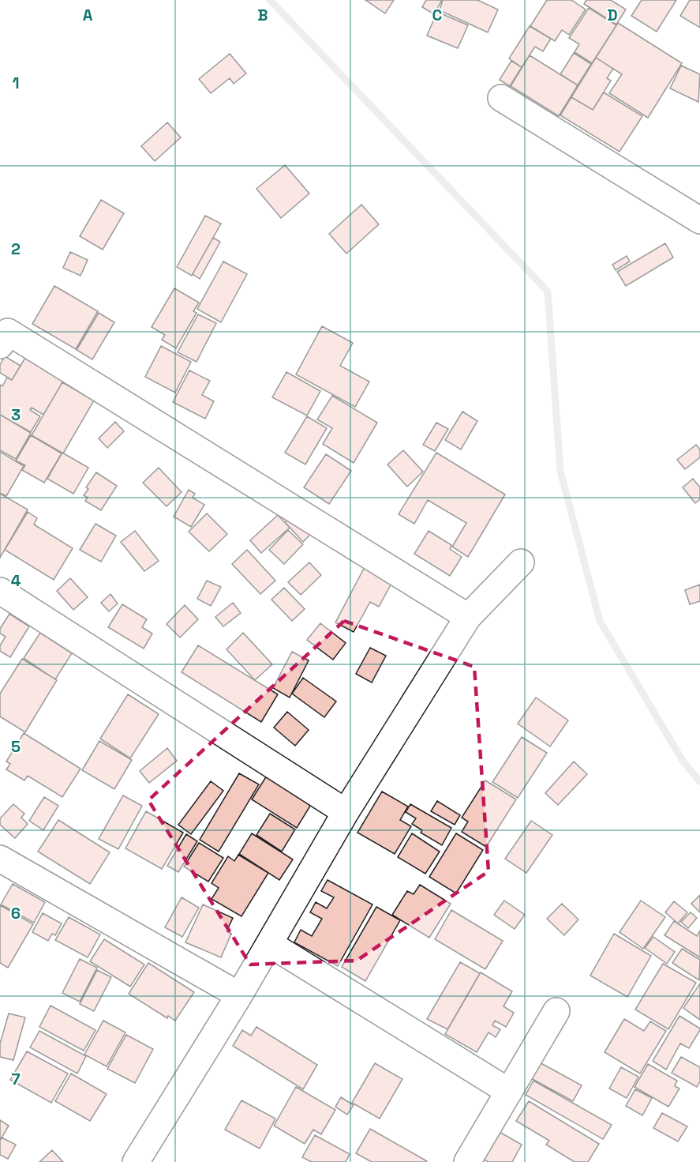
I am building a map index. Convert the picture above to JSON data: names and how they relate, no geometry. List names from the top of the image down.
{
  "grid": {
    "columns": [
      "A",
      "B",
      "C",
      "D"
    ],
    "rows": [
      "1",
      "2",
      "3",
      "4",
      "5",
      "6",
      "7"
    ]
  }
}
